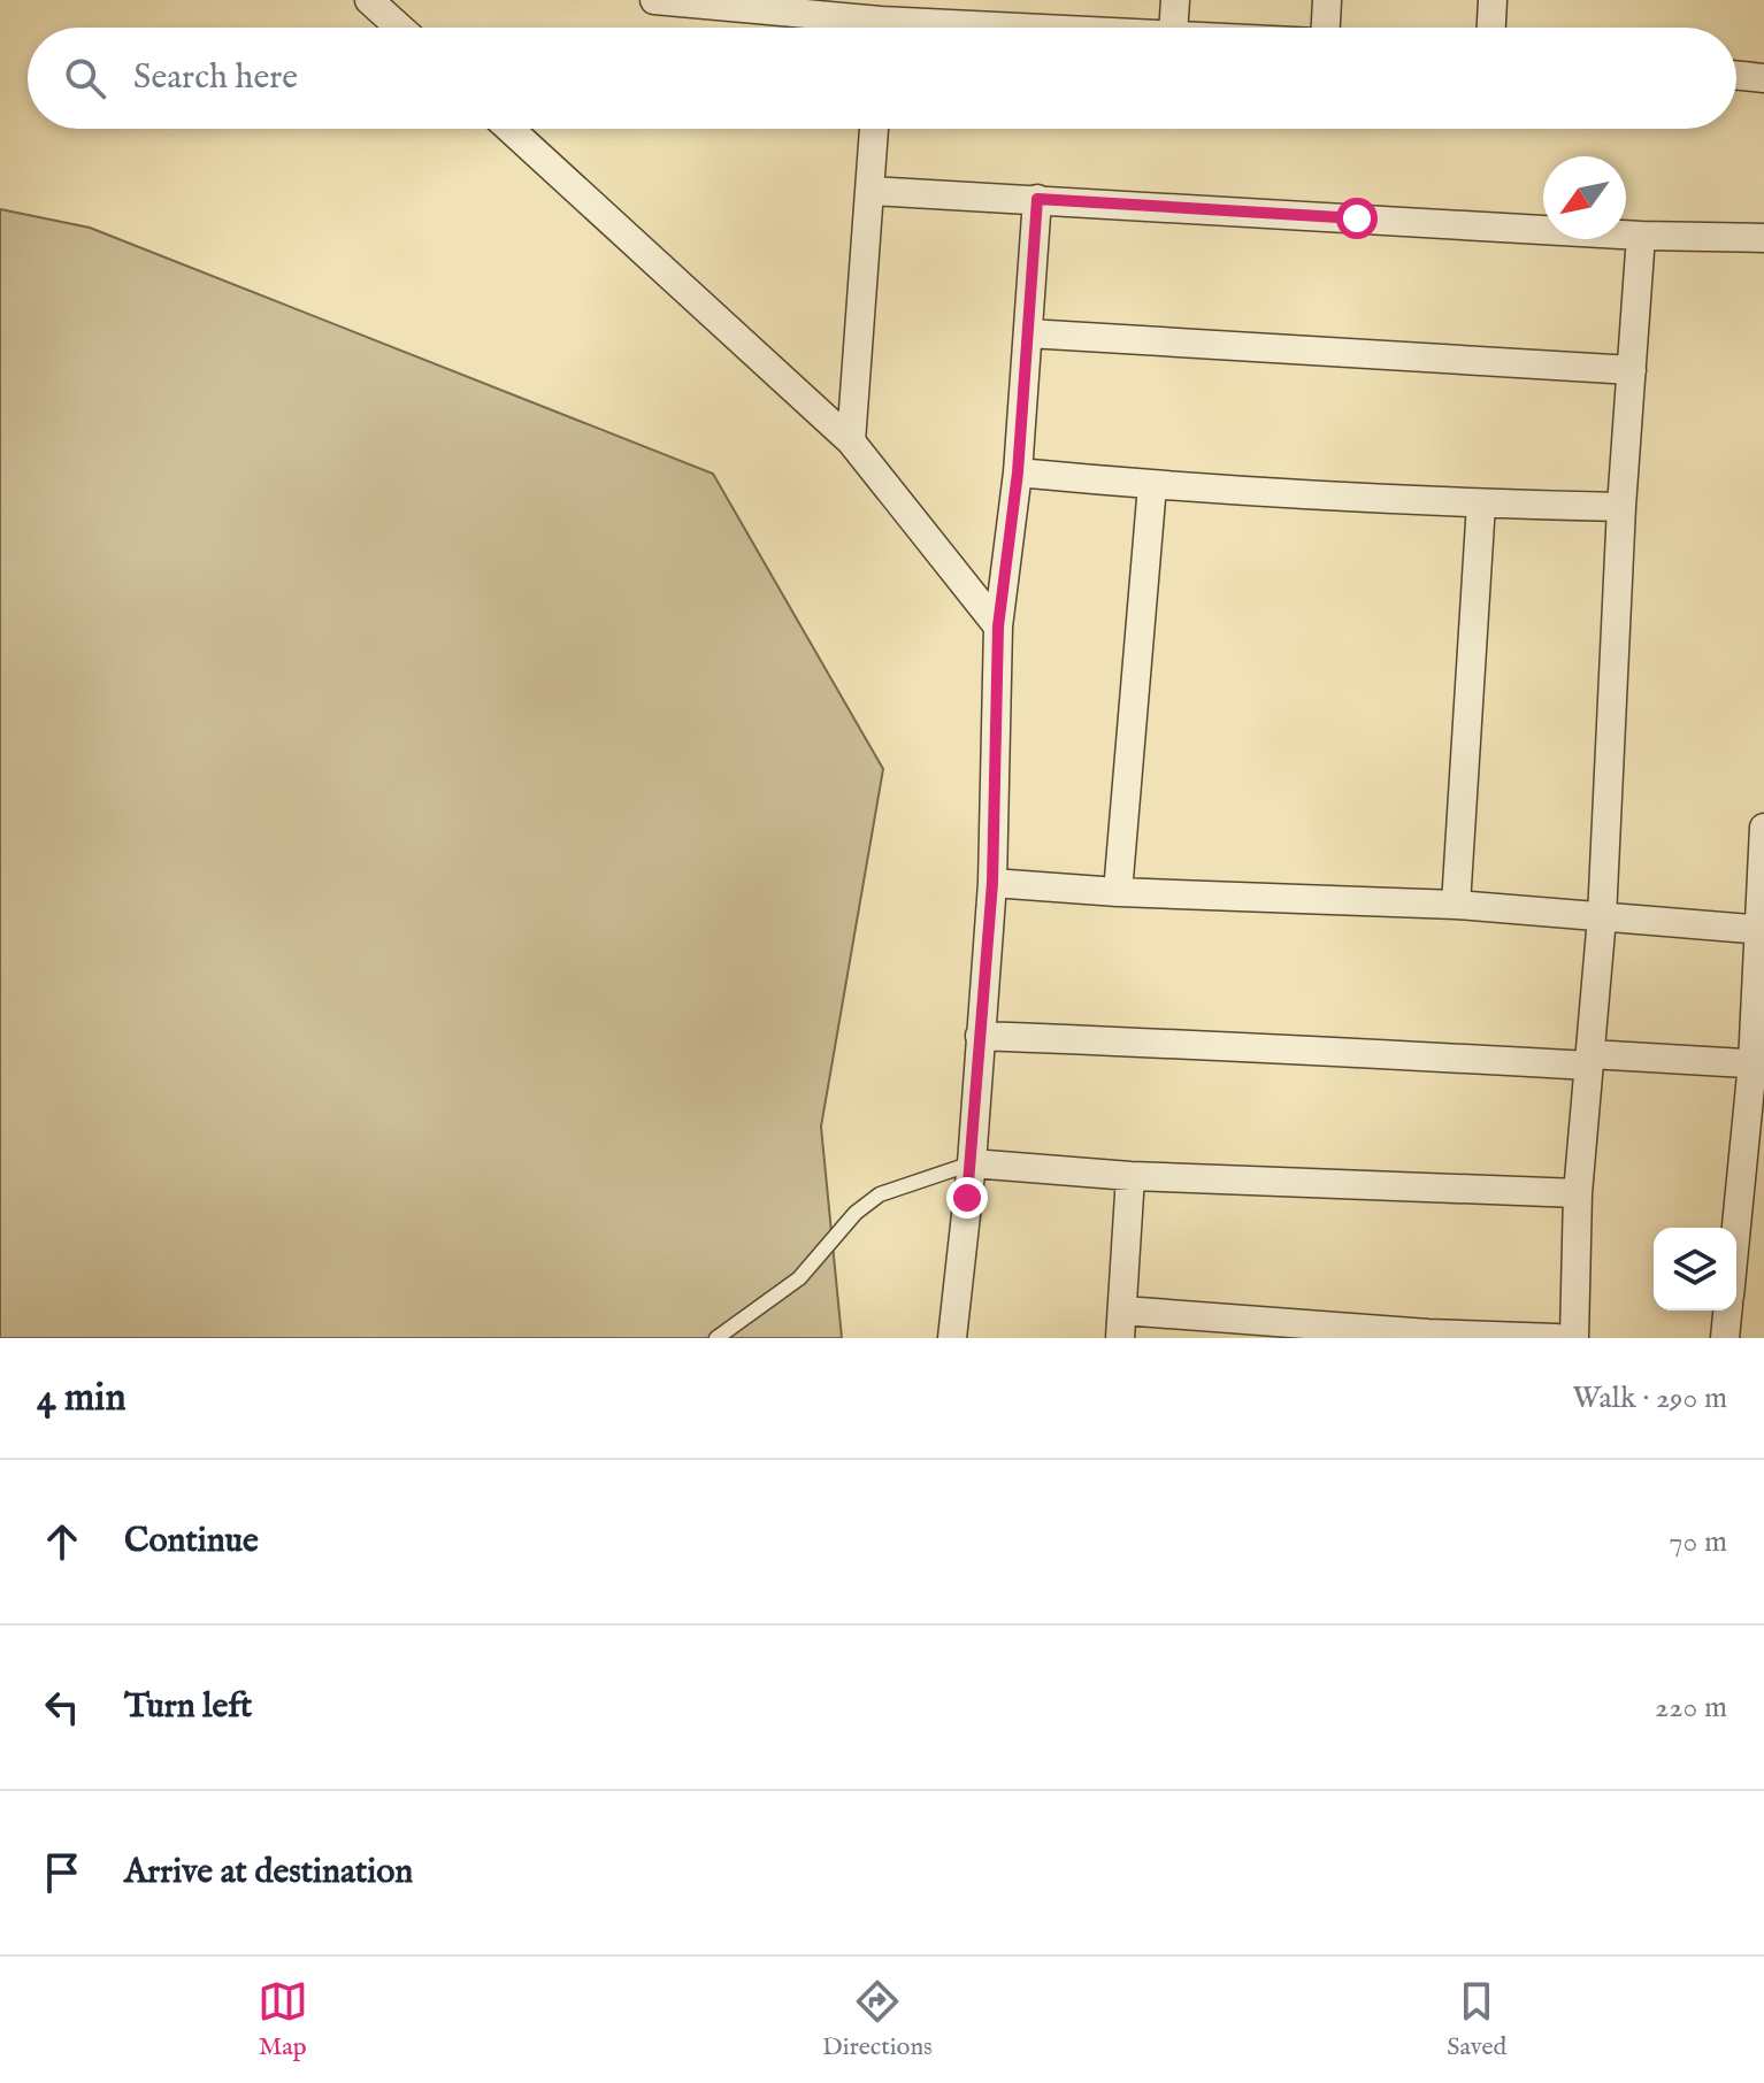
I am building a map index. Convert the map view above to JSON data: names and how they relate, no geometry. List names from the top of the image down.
{
  "north": "bottom left",
  "page": {
    "search": "Search here",
    "heading": ["4 min", "Walk · 290 m"],
    "list": [
      ["Continue", "70 m"],
      ["Turn left", "220 m"],
      "Arrive at destination"
    ],
    "nav": ["Map", "Directions", "Saved"]
  }
}
